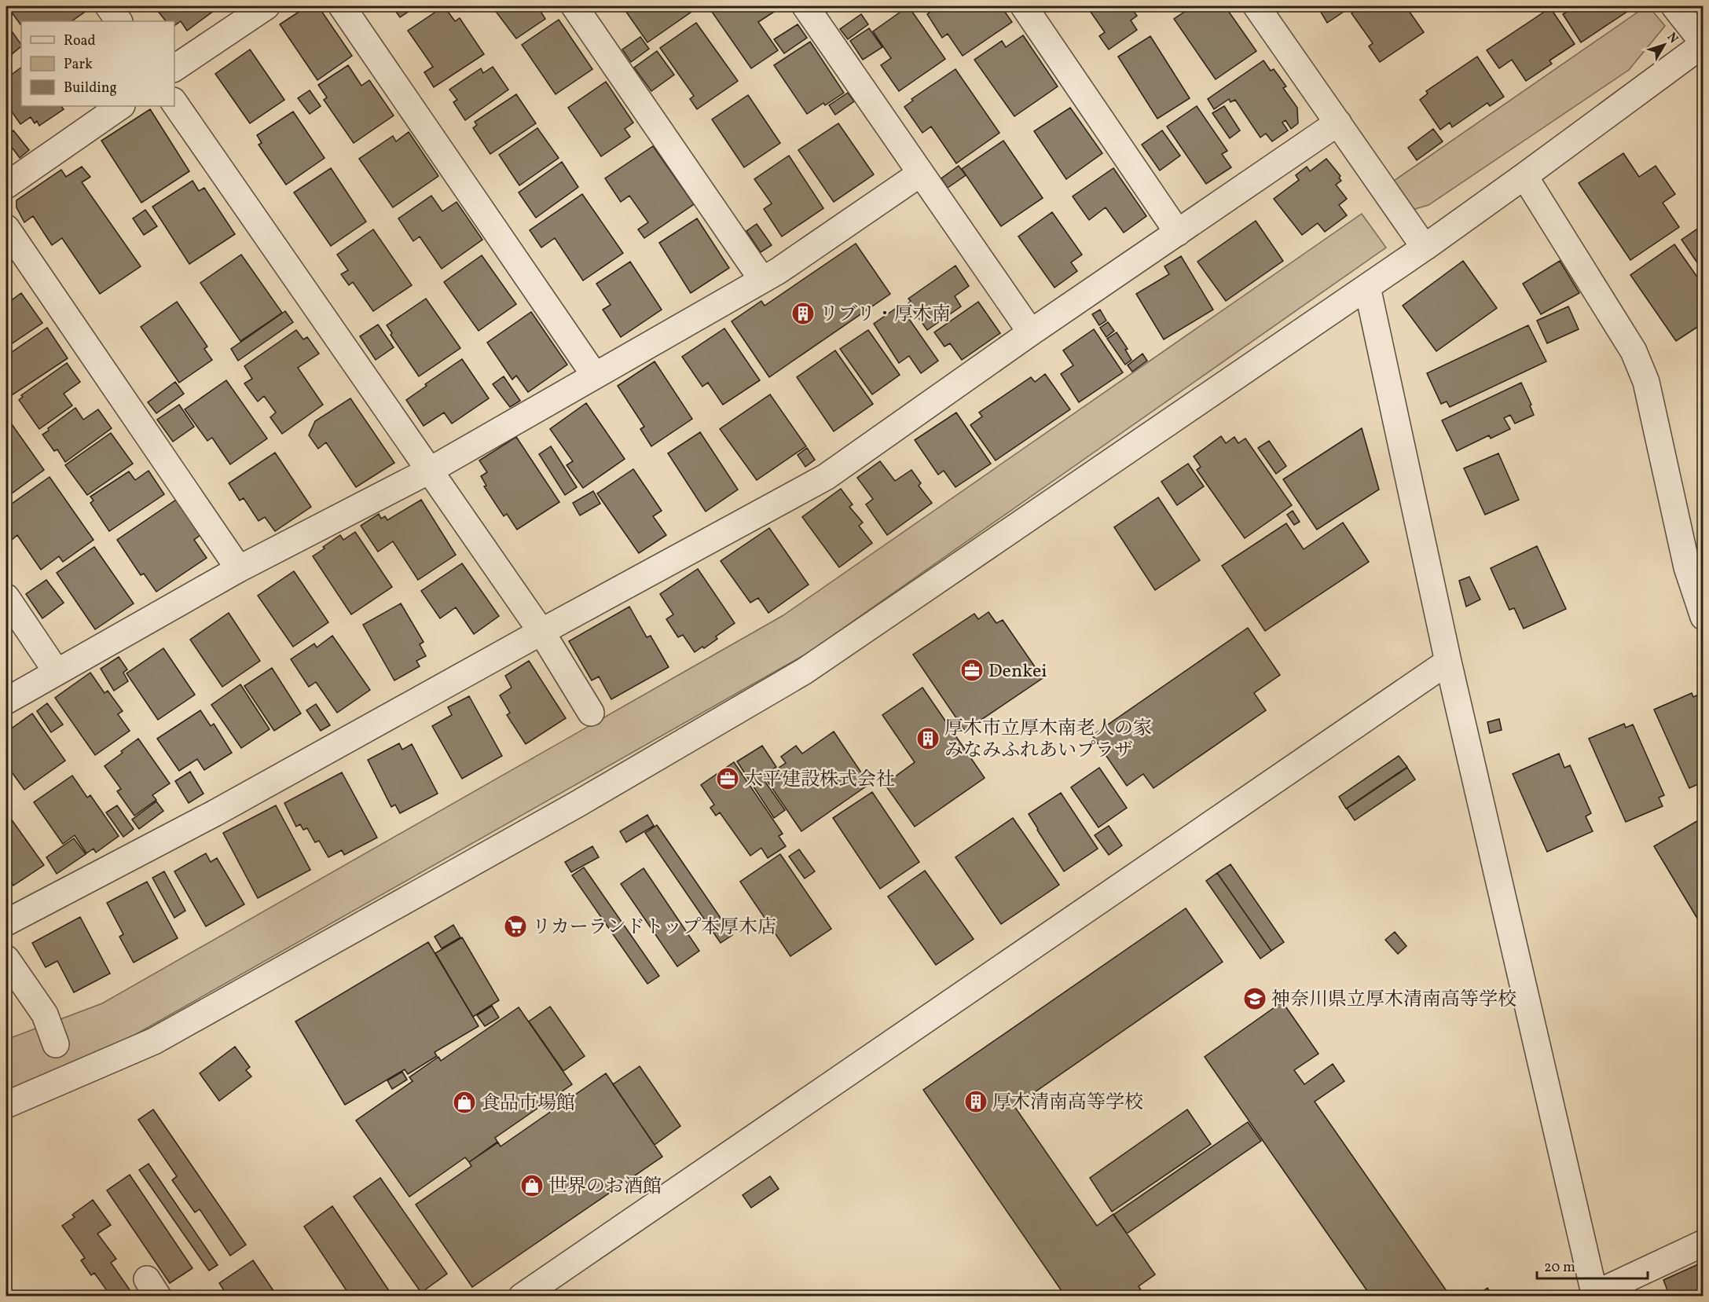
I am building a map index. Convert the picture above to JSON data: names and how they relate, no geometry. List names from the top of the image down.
{
  "places": {
    "building": ["リブリ・厚木南", "厚木市立厚木南老人の家 みなみふれあいプラザ", "厚木清南高等学校"],
    "office": ["Denkei", "太平建設株式会社"],
    "supermarket": ["リカーランドトップ本厚木店"],
    "school or university": ["神奈川県立厚木清南高等学校"],
    "shop": ["食品市場館", "世界のお酒館"]
  },
  "legend": ["Road", "Park", "Building"],
  "scale_bar": "20 m",
  "north": "top right"
}
